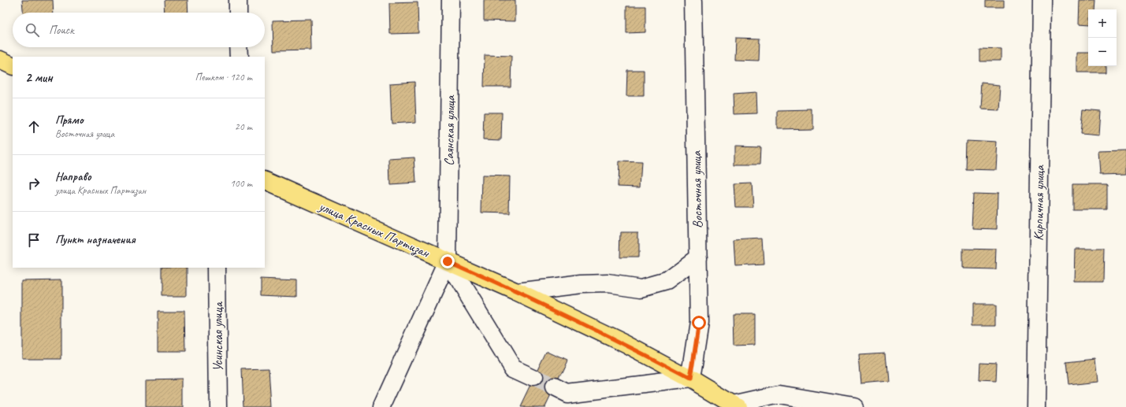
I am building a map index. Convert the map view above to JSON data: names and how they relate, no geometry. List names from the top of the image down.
{
  "streets": {
    "main road": ["улица Красных Партизан"],
    "street": [
      "Саянская улица",
      "Восточная улица",
      "Кирпичная улица",
      "Усинская улица"
    ]
  },
  "crossings": [
    ["Саянская улица", "улица Красных Партизан"],
    ["Восточная улица", "улица Красных Партизан"]
  ],
  "page": {
    "map_buttons": ["+", "−"],
    "search": "Поиск",
    "heading": ["2 мин", "Пешком · 120 m"],
    "list": [
      ["Прямо", "Восточная улица", "20 m"],
      ["Направо", "улица Красных Партизан", "100 m"],
      "Пункт назначения"
    ]
  }
}
